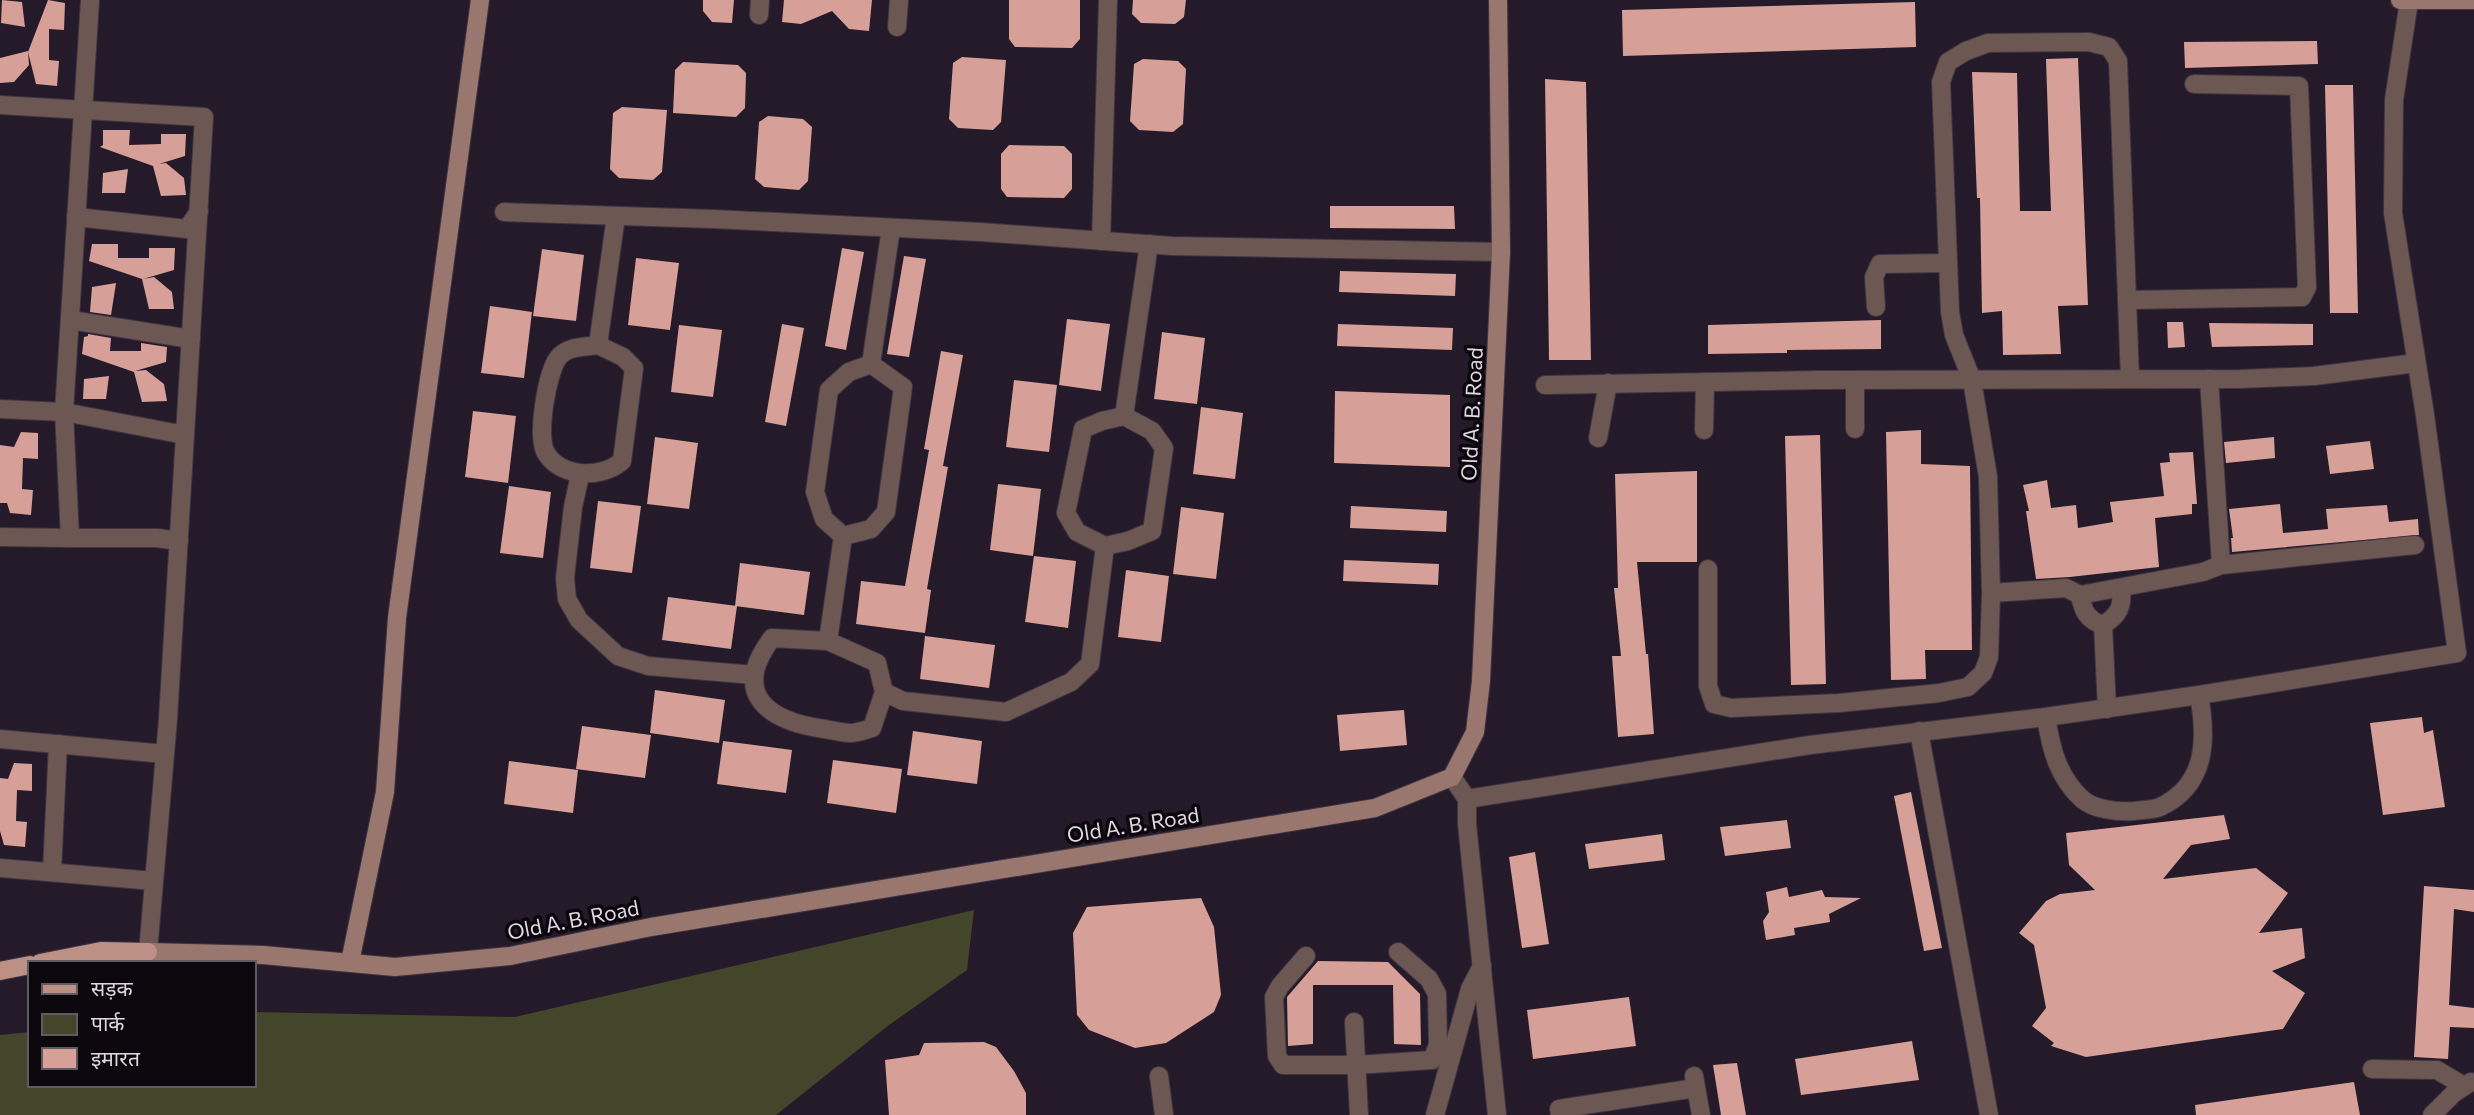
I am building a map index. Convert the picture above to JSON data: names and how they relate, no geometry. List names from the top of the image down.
{
  "streets": {
    "main road": ["Old A. B. Road"]
  },
  "legend": ["सड़क", "पार्क", "इमारत"]
}
